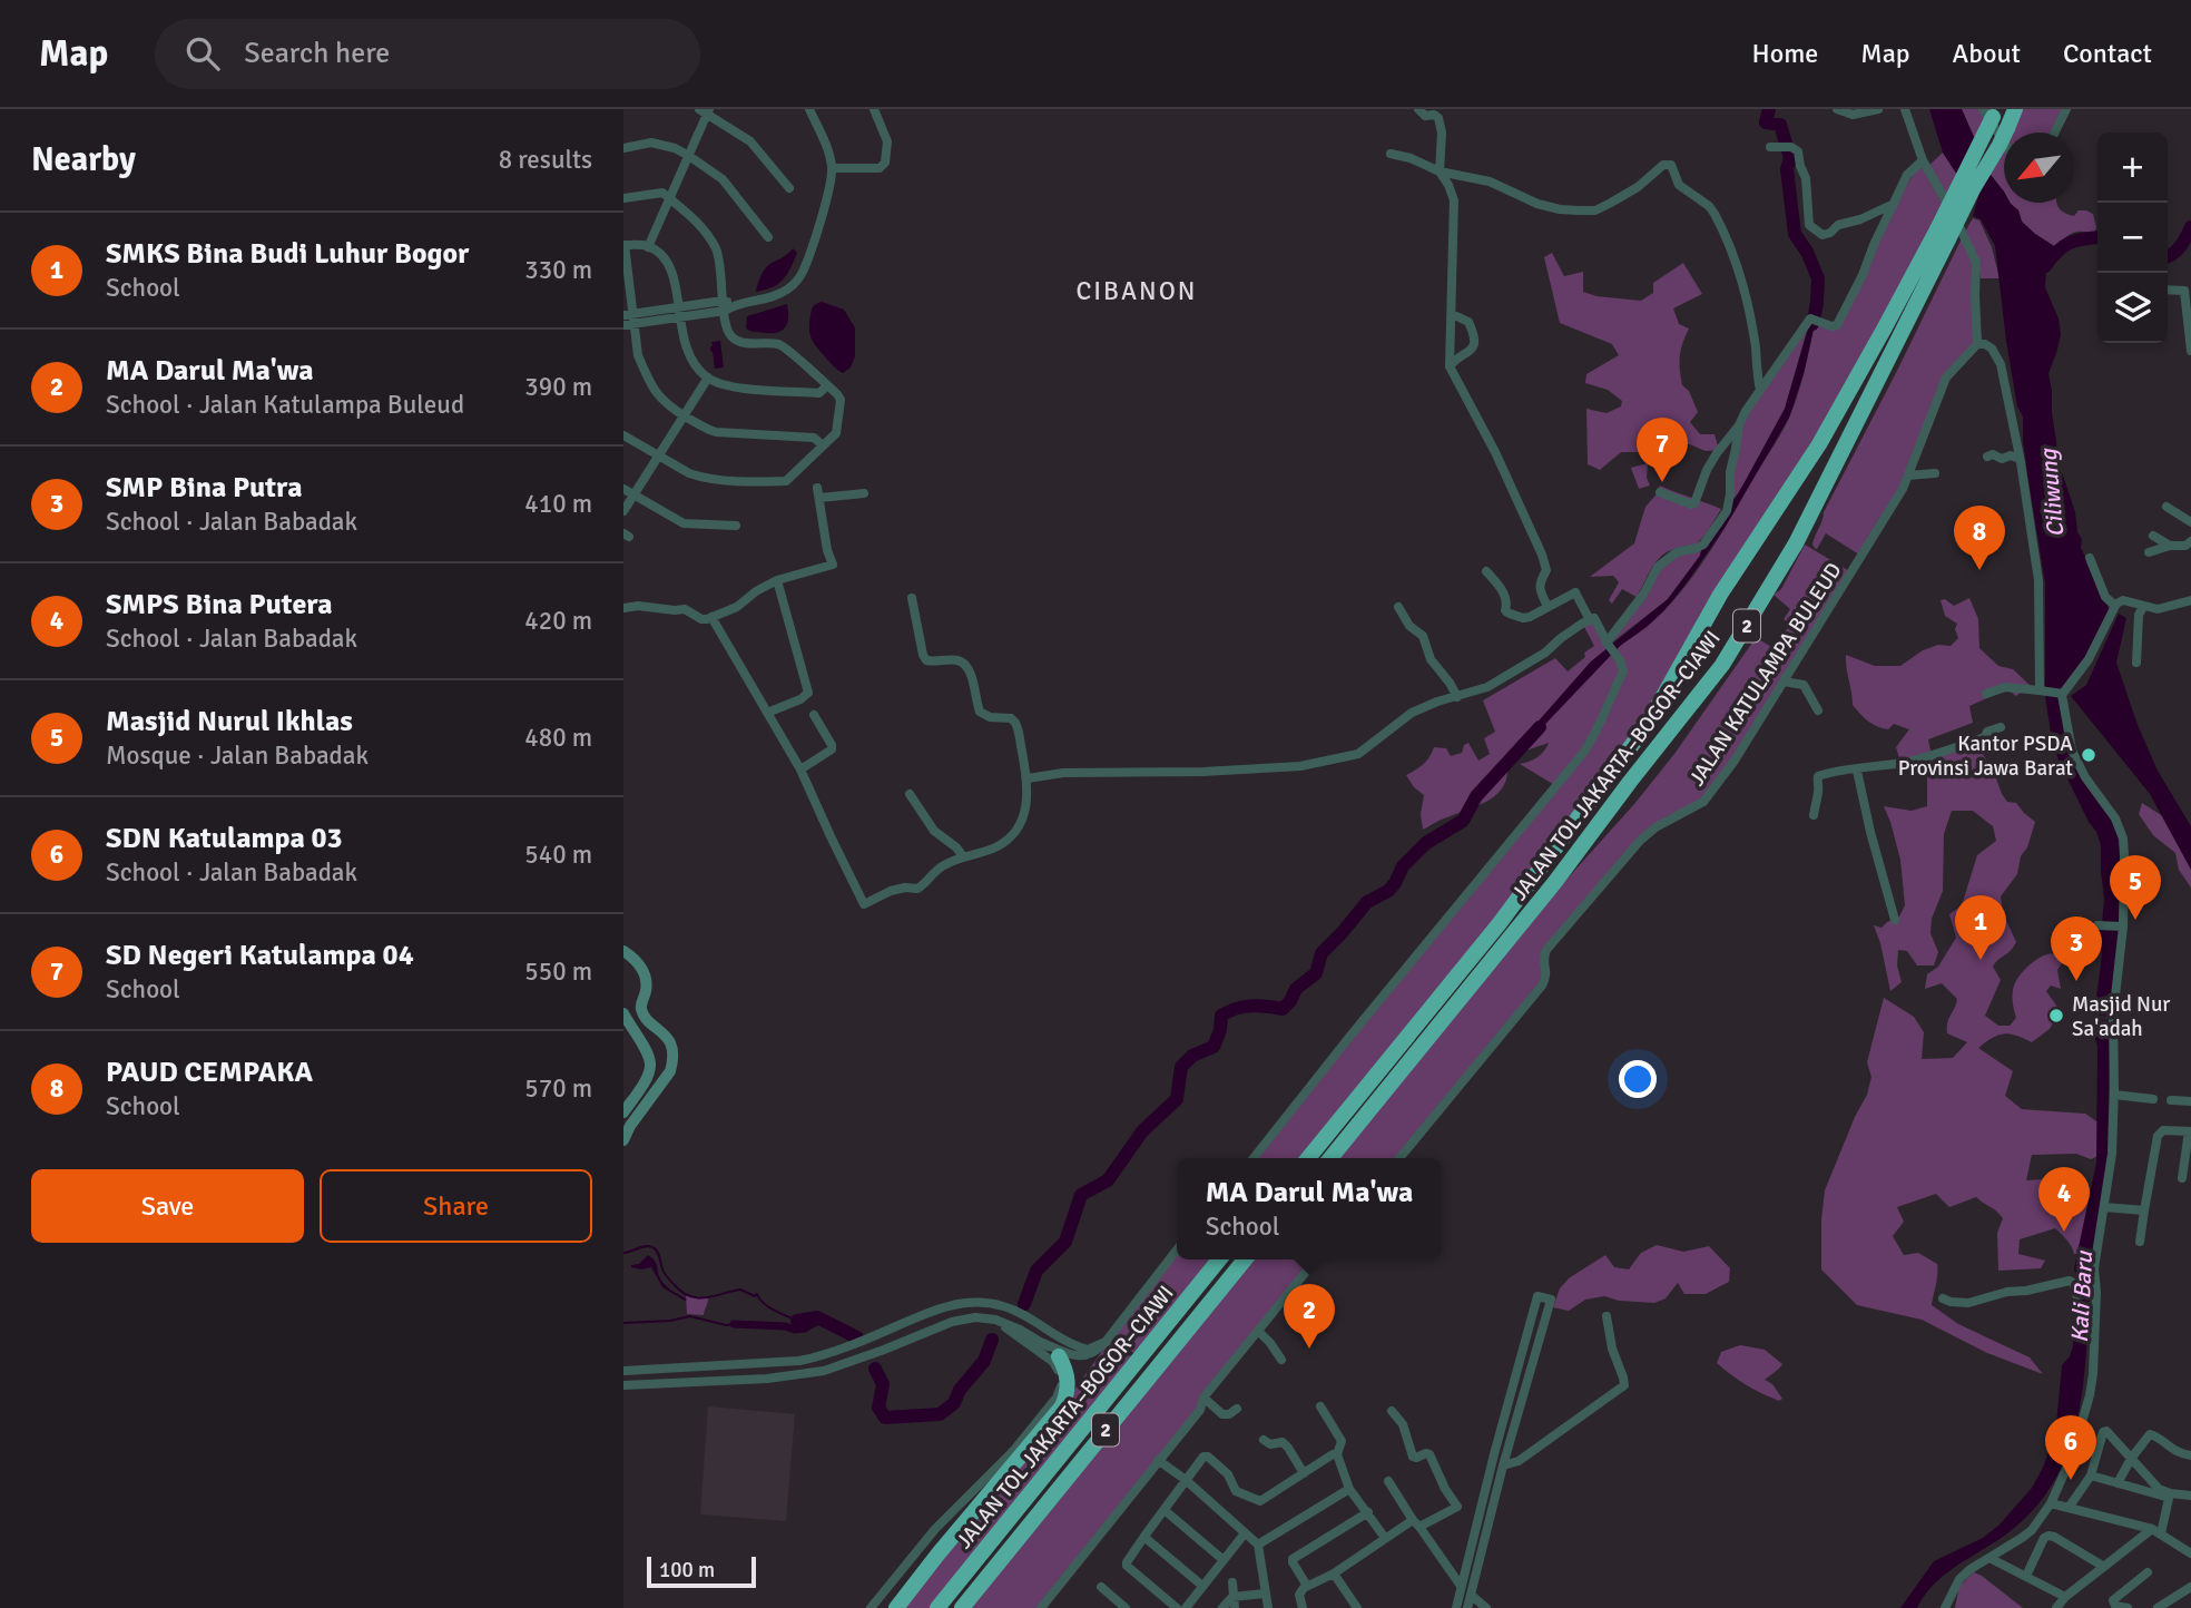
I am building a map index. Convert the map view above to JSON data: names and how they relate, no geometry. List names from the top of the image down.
{
  "streets": {
    "highway": ["2", "JALAN TOL JAKARTA–BOGOR–CIAWI"],
    "street": ["JALAN KATULAMPA BULEUD"]
  },
  "districts": ["CIBANON"],
  "water": ["Ciliwung", "Kali Baru"],
  "places": ["Kantor PSDA Provinsi Jawa Barat", "Masjid Nur Sa'adah"],
  "scale_bar": "100 m",
  "north": "bottom left",
  "page": {
    "header": "Map",
    "search": "Search here",
    "nav": [
      "Home",
      "Map",
      "About",
      "Contact"
    ],
    "heading": ["Nearby", "8 results"],
    "map_buttons": ["+", "−"],
    "list": [
      {
        "mark": "1",
        "name": "SMKS Bina Budi Luhur Bogor",
        "note": "School",
        "value": "330 m"
      },
      {
        "mark": "2",
        "name": "MA Darul Ma'wa",
        "note": "School · Jalan Katulampa Buleud",
        "value": "390 m"
      },
      {
        "mark": "3",
        "name": "SMP Bina Putra",
        "note": "School · Jalan Babadak",
        "value": "410 m"
      },
      {
        "mark": "4",
        "name": "SMPS Bina Putera",
        "note": "School · Jalan Babadak",
        "value": "420 m"
      },
      {
        "mark": "5",
        "name": "Masjid Nurul Ikhlas",
        "note": "Mosque · Jalan Babadak",
        "value": "480 m"
      },
      {
        "mark": "6",
        "name": "SDN Katulampa 03",
        "note": "School · Jalan Babadak",
        "value": "540 m"
      },
      {
        "mark": "7",
        "name": "SD Negeri Katulampa 04",
        "note": "School",
        "value": "550 m"
      },
      {
        "mark": "8",
        "name": "PAUD CEMPAKA",
        "note": "School",
        "value": "570 m"
      }
    ],
    "pins": [
      "7",
      "8",
      "5",
      "1",
      "3",
      "4",
      "2",
      "6"
    ],
    "buttons": ["Save", "Share"],
    "popup": ["MA Darul Ma'wa", "School"],
    "scale": "100 m"
  }
}
